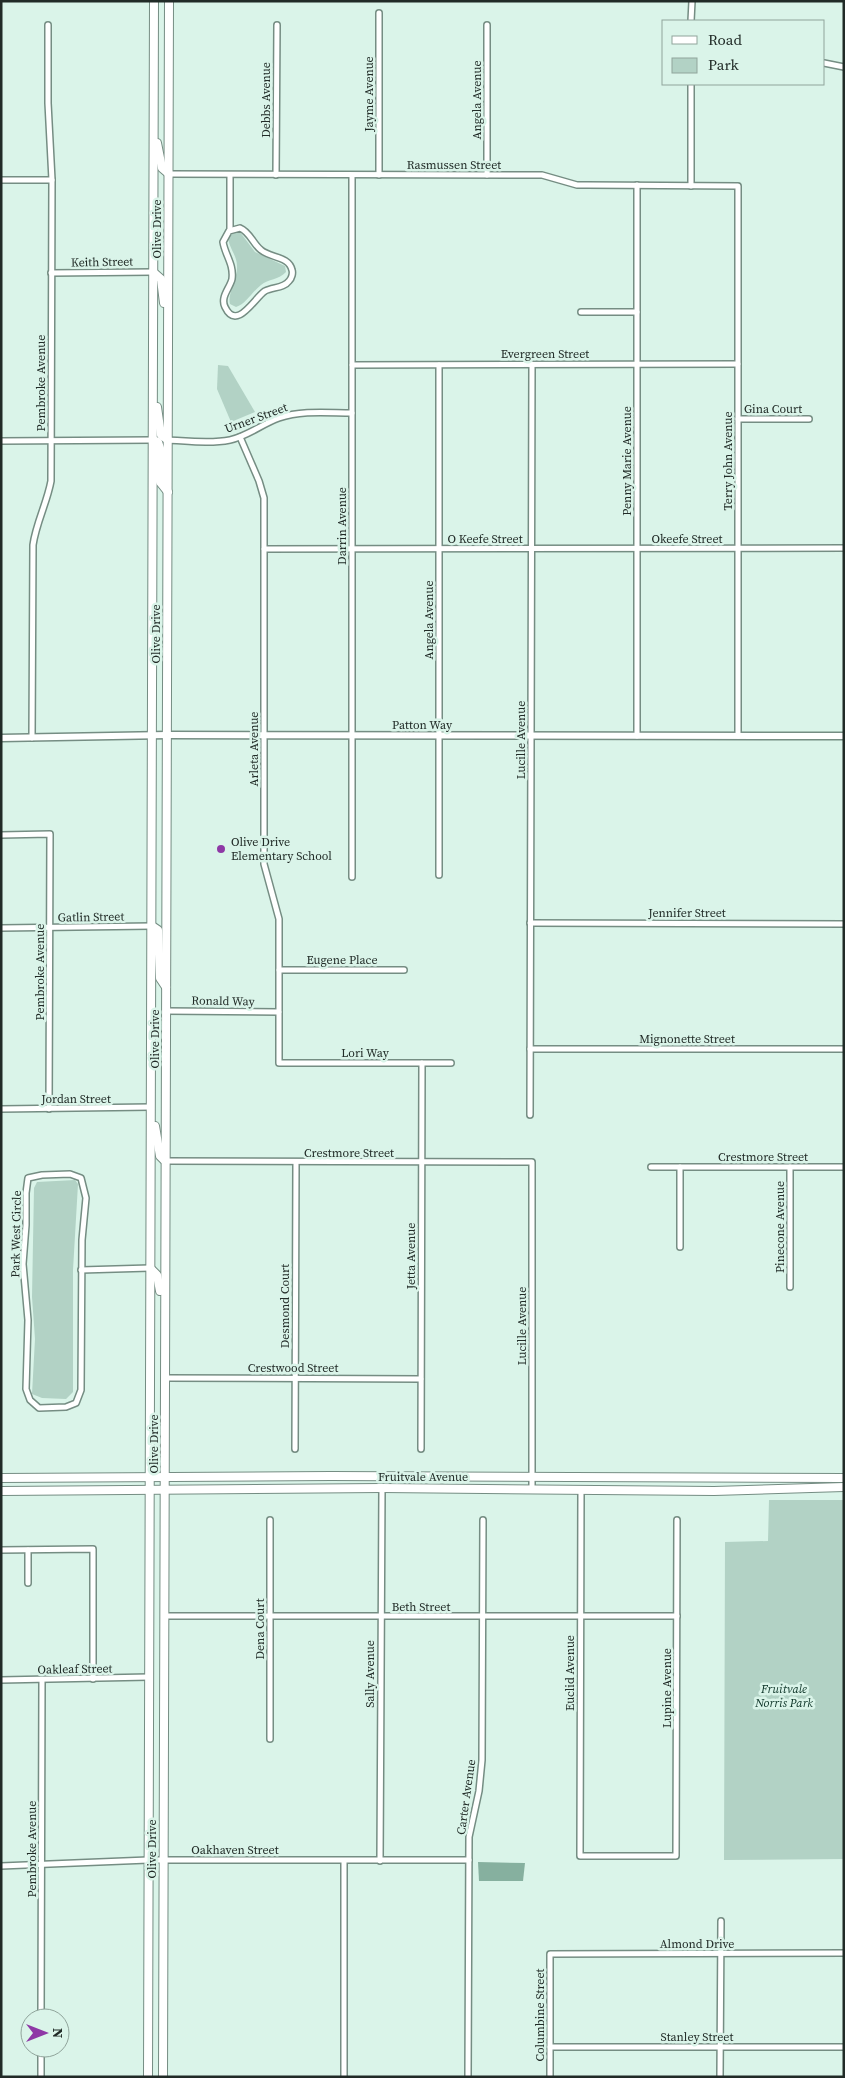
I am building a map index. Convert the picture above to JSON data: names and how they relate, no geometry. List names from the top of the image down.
{
  "streets": {
    "main road": ["Olive Drive", "Fruitvale Avenue"],
    "street": [
      "Jayme Avenue",
      "Debbs Avenue",
      "Angela Avenue",
      "Rasmussen Street",
      "Keith Street",
      "Evergreen Street",
      "Pembroke Avenue",
      "Gina Court",
      "Urner Street",
      "Penny Marie Avenue",
      "Terry John Avenue",
      "Darrin Avenue",
      "O Keefe Street",
      "Okeefe Street",
      "Patton Way",
      "Lucille Avenue",
      "Arleta Avenue",
      "Jennifer Street",
      "Gatlin Street",
      "Eugene Place",
      "Ronald Way",
      "Mignonette Street",
      "Lori Way",
      "Jordan Street",
      "Crestmore Street",
      "Pinecone Avenue",
      "Park West Circle",
      "Jetta Avenue",
      "Desmond Court",
      "Crestwood Street",
      "Beth Street",
      "Dena Court",
      "Oakleaf Street",
      "Euclid Avenue",
      "Sally Avenue",
      "Lupine Avenue",
      "Carter Avenue",
      "Oakhaven Street",
      "Almond Drive",
      "Columbine Street",
      "Stanley Street"
    ]
  },
  "crossings": [
    ["Jayme Avenue", "Rasmussen Street"],
    ["Debbs Avenue", "Rasmussen Street"],
    ["Angela Avenue", "Rasmussen Street"],
    ["Angela Avenue", "Evergreen Street"],
    ["Angela Avenue", "O Keefe Street"],
    ["Angela Avenue", "Patton Way"],
    ["Rasmussen Street", "Olive Drive"],
    ["Rasmussen Street", "Penny Marie Avenue"],
    ["Rasmussen Street", "Terry John Avenue"],
    ["Rasmussen Street", "Darrin Avenue"],
    ["Olive Drive", "Keith Street"],
    ["Olive Drive", "Urner Street"],
    ["Olive Drive", "Patton Way"],
    ["Olive Drive", "Gatlin Street"],
    ["Olive Drive", "Ronald Way"],
    ["Olive Drive", "Jordan Street"],
    ["Olive Drive", "Crestmore Street"],
    ["Olive Drive", "Crestwood Street"],
    ["Olive Drive", "Fruitvale Avenue"],
    ["Olive Drive", "Beth Street"],
    ["Olive Drive", "Oakleaf Street"],
    ["Olive Drive", "Oakhaven Street"],
    ["Keith Street", "Pembroke Avenue"],
    ["Evergreen Street", "Penny Marie Avenue"],
    ["Evergreen Street", "Terry John Avenue"],
    ["Evergreen Street", "Darrin Avenue"],
    ["Evergreen Street", "Lucille Avenue"],
    ["Pembroke Avenue", "Patton Way"],
    ["Pembroke Avenue", "Gatlin Street"],
    ["Pembroke Avenue", "Jordan Street"],
    ["Pembroke Avenue", "Oakleaf Street"],
    ["Pembroke Avenue", "Oakhaven Street"],
    ["Gina Court", "Terry John Avenue"],
    ["Urner Street", "Darrin Avenue"],
    ["Urner Street", "Arleta Avenue"],
    ["Penny Marie Avenue", "Okeefe Street"],
    ["Penny Marie Avenue", "Patton Way"],
    ["Terry John Avenue", "Okeefe Street"],
    ["Terry John Avenue", "Patton Way"],
    ["Darrin Avenue", "Patton Way"],
    ["O Keefe Street", "Okeefe Street"],
    ["O Keefe Street", "Lucille Avenue"],
    ["Okeefe Street", "Lucille Avenue"],
    ["Patton Way", "Lucille Avenue"],
    ["Patton Way", "Arleta Avenue"],
    ["Lucille Avenue", "Jennifer Street"],
    ["Lucille Avenue", "Mignonette Street"],
    ["Lucille Avenue", "Crestmore Street"],
    ["Lucille Avenue", "Fruitvale Avenue"],
    ["Arleta Avenue", "Eugene Place"],
    ["Arleta Avenue", "Ronald Way"],
    ["Arleta Avenue", "Lori Way"],
    ["Lori Way", "Jetta Avenue"],
    ["Crestmore Street", "Pinecone Avenue"],
    ["Crestmore Street", "Jetta Avenue"],
    ["Crestmore Street", "Desmond Court"],
    ["Jetta Avenue", "Crestwood Street"],
    ["Desmond Court", "Crestwood Street"],
    ["Fruitvale Avenue", "Euclid Avenue"],
    ["Fruitvale Avenue", "Sally Avenue"],
    ["Beth Street", "Dena Court"],
    ["Beth Street", "Euclid Avenue"],
    ["Beth Street", "Sally Avenue"],
    ["Beth Street", "Lupine Avenue"],
    ["Beth Street", "Carter Avenue"],
    ["Euclid Avenue", "Lupine Avenue"],
    ["Sally Avenue", "Oakhaven Street"],
    ["Carter Avenue", "Oakhaven Street"],
    ["Almond Drive", "Columbine Street"],
    ["Columbine Street", "Stanley Street"]
  ],
  "parks": ["Fruitvale Norris Park"],
  "places": ["Olive Drive Elementary School"],
  "legend": ["Road", "Park"],
  "north": "right"
}
